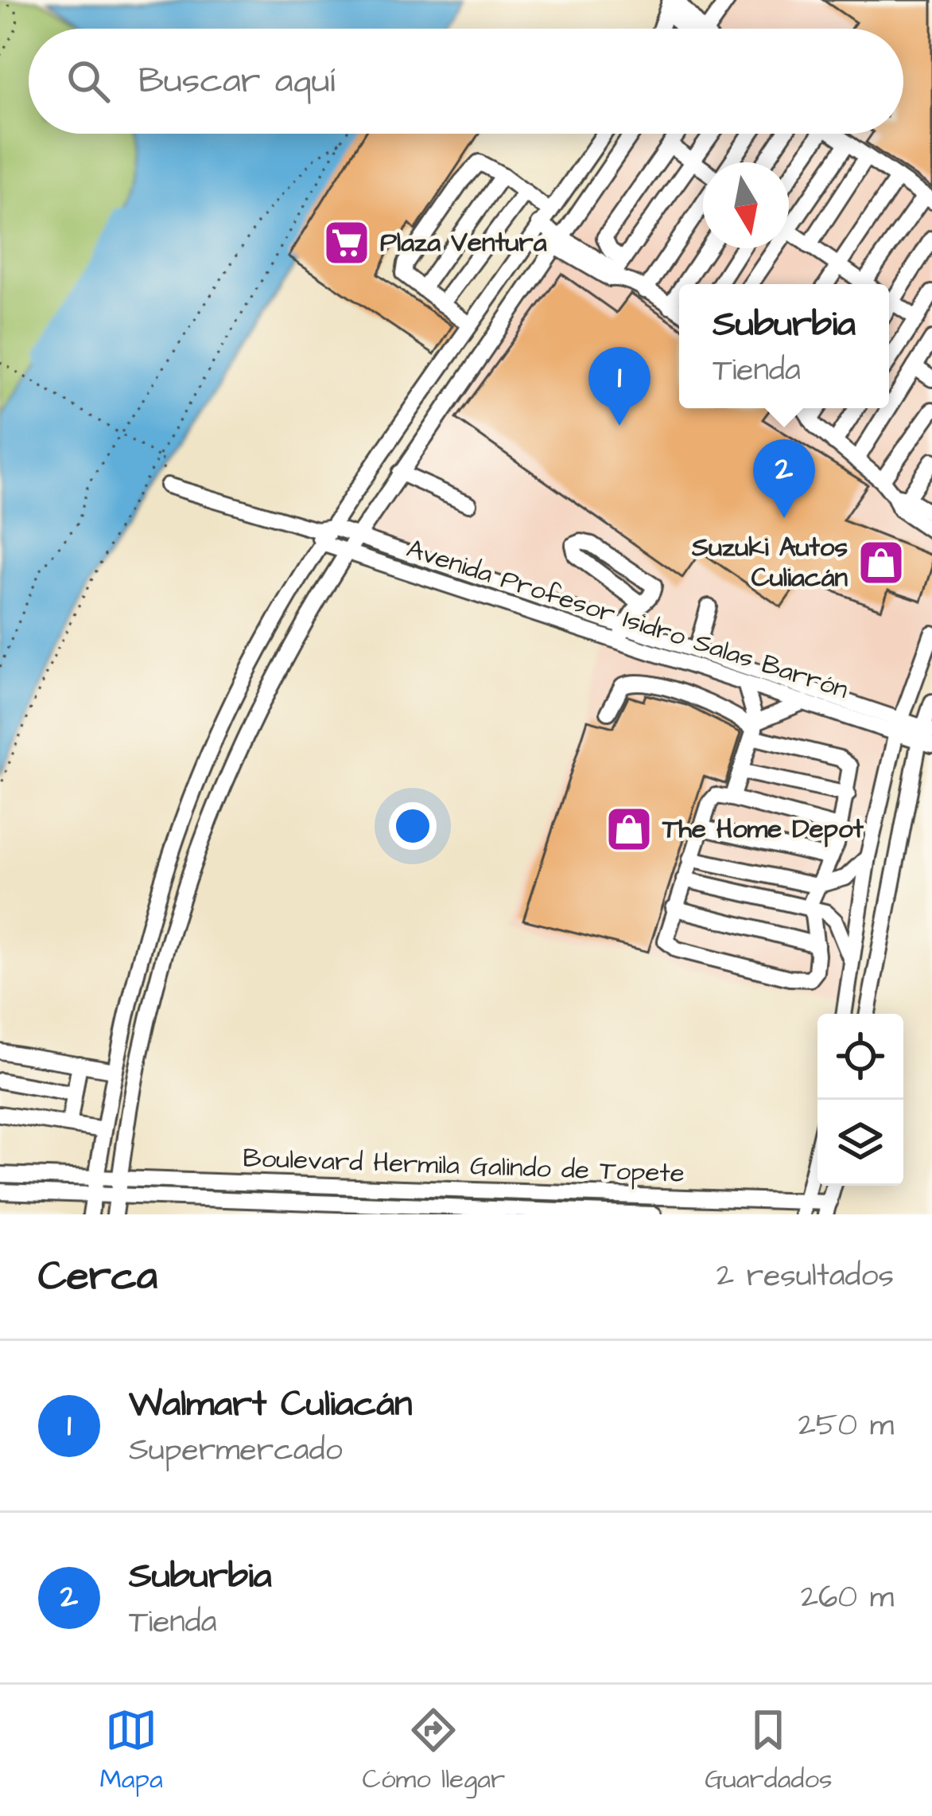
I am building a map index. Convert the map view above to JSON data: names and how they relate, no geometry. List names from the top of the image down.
{
  "streets": {
    "street": ["Avenida Profesor Isidro Salas Barrón", "Boulevard Hermila Galindo de Topete"]
  },
  "places": {
    "supermarket": ["Plaza Ventura"],
    "shop": ["Suzuki Autos Culiacán", "The Home Depot"]
  },
  "north": "bottom",
  "page": {
    "search": "Buscar aquí",
    "popup": ["Suburbia", "Tienda"],
    "pins": ["1", "2"],
    "heading": ["Cerca", "2 resultados"],
    "list": [
      {
        "mark": "1",
        "name": "Walmart Culiacán",
        "note": "Supermercado",
        "value": "250 m"
      },
      {
        "mark": "2",
        "name": "Suburbia",
        "note": "Tienda",
        "value": "260 m"
      }
    ],
    "nav": ["Mapa", "Cómo llegar", "Guardados"]
  }
}
